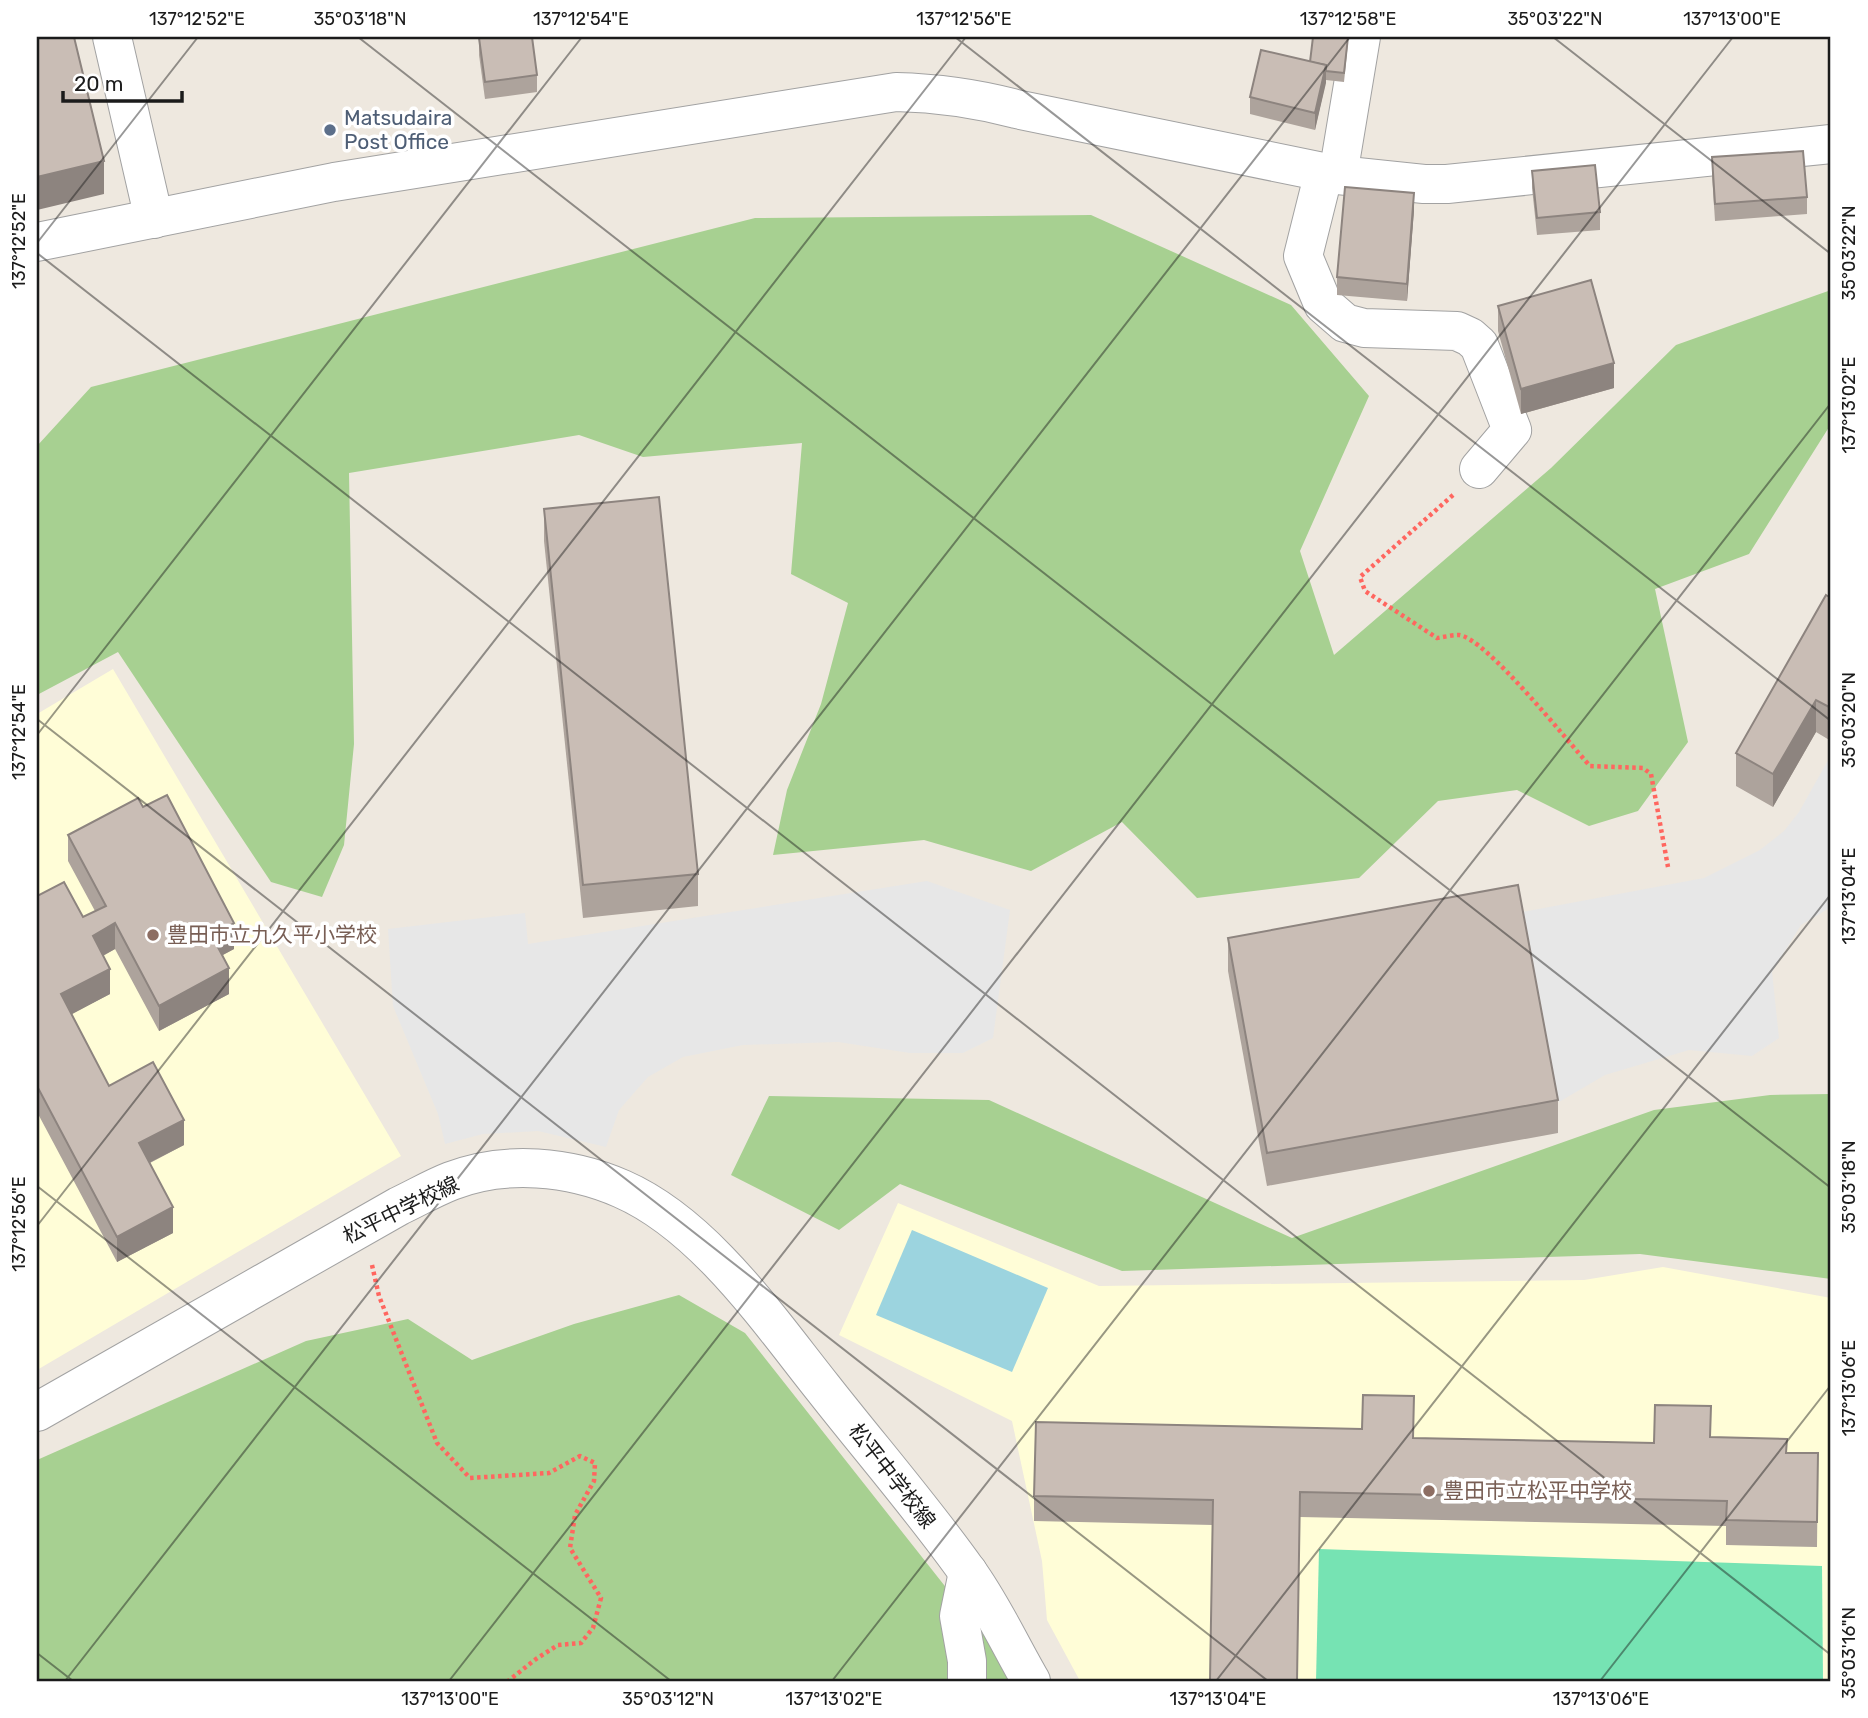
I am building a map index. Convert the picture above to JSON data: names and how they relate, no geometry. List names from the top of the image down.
{
  "streets": {
    "street": ["松平中学校線"]
  },
  "places": ["Matsudaira Post Office", "豊田市立九久平小学校", "豊田市立松平中学校"],
  "scale_bar": "20 m",
  "coordinates": [
    "137°12'52\"E",
    "35°03'18\"N",
    "137°12'54\"E",
    "137°12'56\"E",
    "137°12'58\"E",
    "35°03'22\"N",
    "137°13'00\"E",
    "137°13'02\"E",
    "35°03'20\"N",
    "137°13'04\"E",
    "137°13'06\"E",
    "35°03'16\"N",
    "35°03'12\"N"
  ]
}
